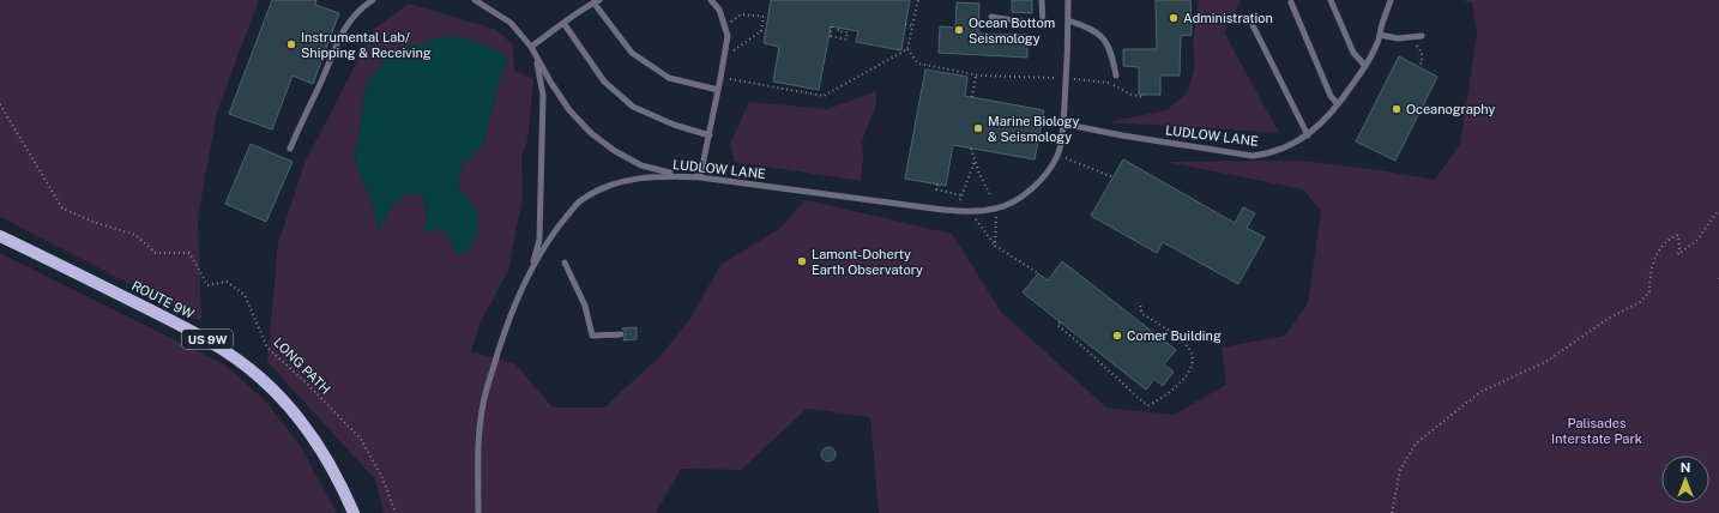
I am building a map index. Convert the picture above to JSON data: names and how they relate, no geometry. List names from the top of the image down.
{
  "streets": {
    "main road": ["ROUTE 9W", "US 9W"],
    "lane": ["LUDLOW LANE"],
    "path": ["LONG PATH"]
  },
  "parks": ["Palisades Interstate Park"],
  "places": [
    "Administration",
    "Ocean Bottom Seismology",
    "Instrumental Lab/ Shipping & Receiving",
    "Oceanography",
    "Marine Biology & Seismology",
    "Lamont-Doherty Earth Observatory",
    "Comer Building"
  ],
  "north": "top"
}
